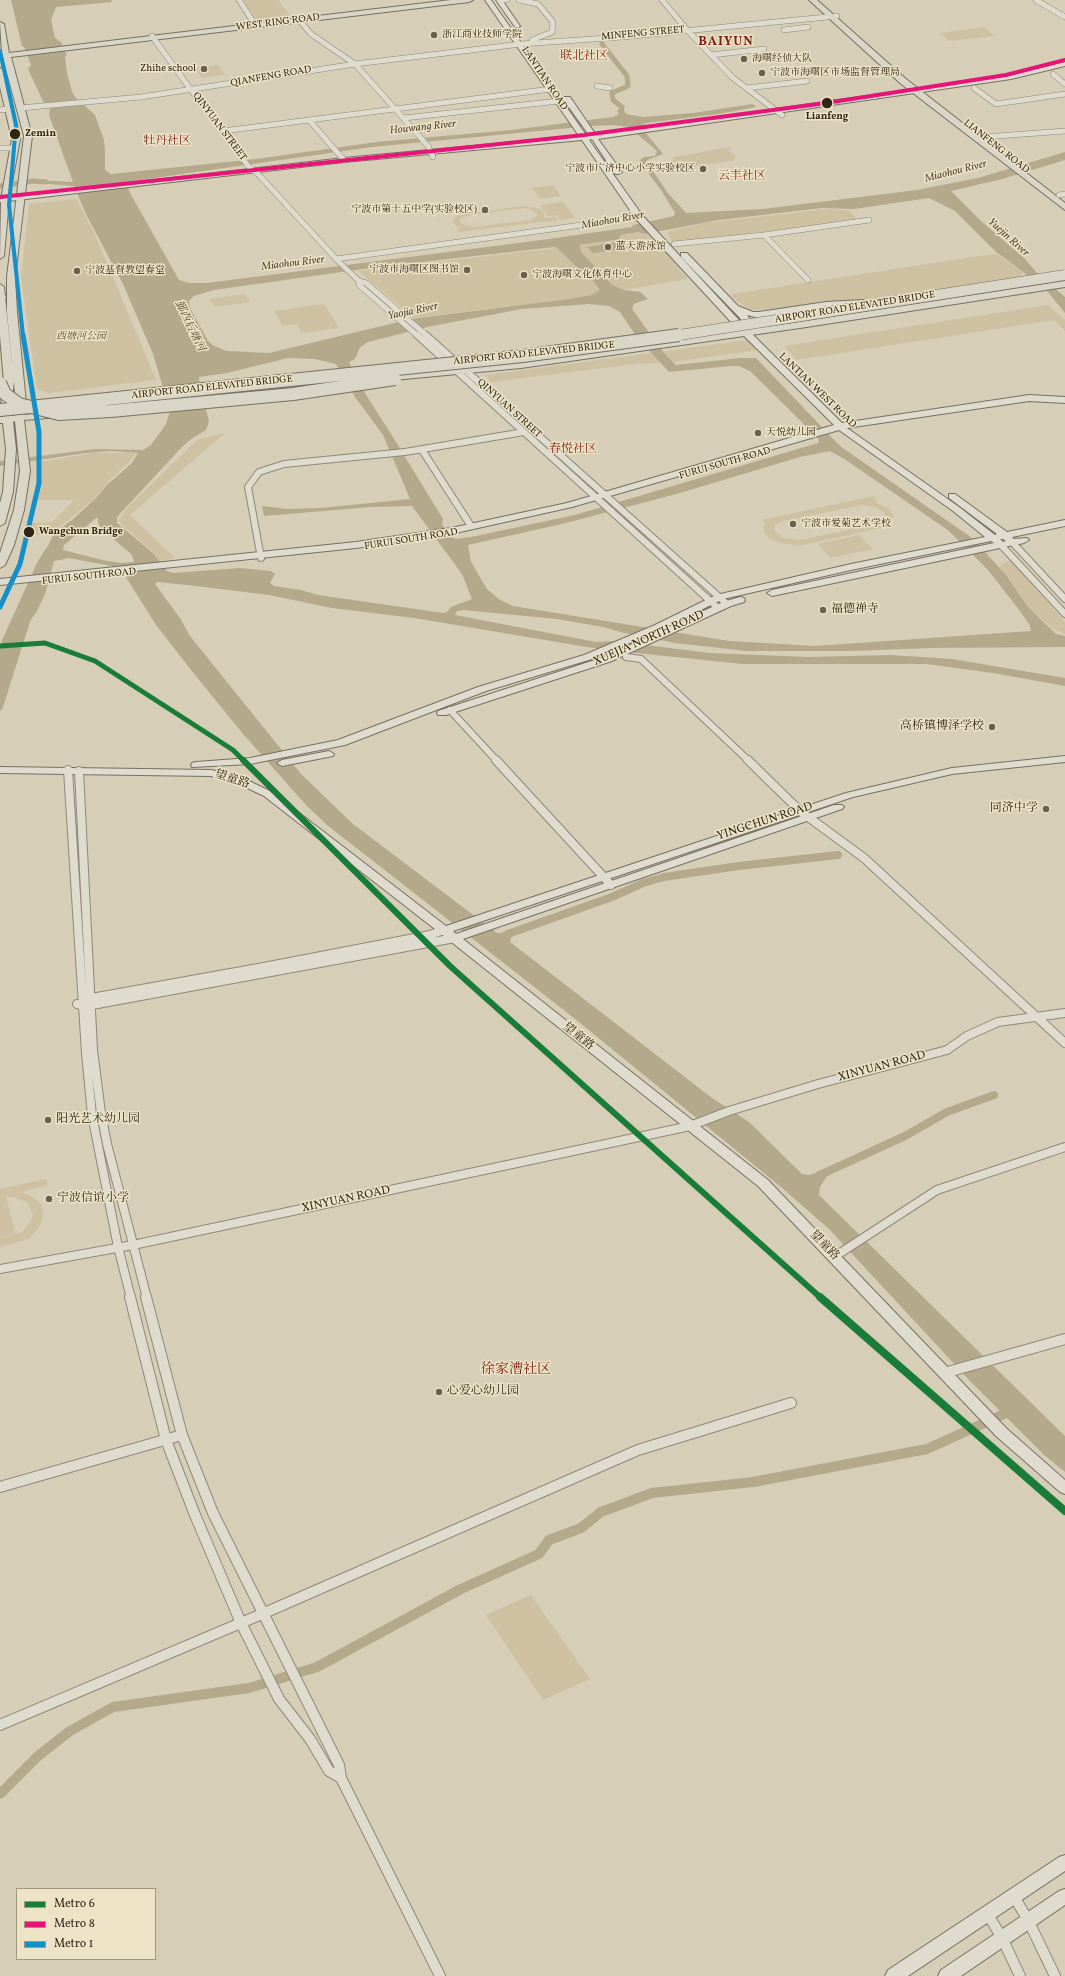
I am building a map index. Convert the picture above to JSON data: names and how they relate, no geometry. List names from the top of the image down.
{
  "streets": {
    "highway": ["AIRPORT ROAD ELEVATED BRIDGE"],
    "main road": ["WEST RING ROAD", "LIANFENG ROAD"],
    "street": [
      "MINFENG STREET",
      "QIANFENG ROAD",
      "LANTIAN ROAD",
      "QINYUAN STREET",
      "LANTIAN WEST ROAD",
      "FURUI SOUTH ROAD",
      "XUEJIA NORTH ROAD",
      "望童路",
      "YINGCHUN ROAD",
      "XINYUAN ROAD"
    ]
  },
  "crossings": [
    ["WEST RING ROAD", "QINYUAN STREET"],
    ["MINFENG STREET", "QIANFENG ROAD"],
    ["MINFENG STREET", "LANTIAN ROAD"],
    ["QIANFENG ROAD", "LANTIAN ROAD"],
    ["QIANFENG ROAD", "QINYUAN STREET"],
    ["QINYUAN STREET", "FURUI SOUTH ROAD"],
    ["QINYUAN STREET", "XUEJIA NORTH ROAD"],
    ["LANTIAN WEST ROAD", "FURUI SOUTH ROAD"],
    ["望童路", "YINGCHUN ROAD"],
    ["望童路", "XINYUAN ROAD"]
  ],
  "districts": [
    "BAIYUN",
    "联北社区",
    "牡丹社区",
    "云丰社区",
    "春悦社区",
    "徐家漕社区"
  ],
  "water": [
    "Houwang River",
    "Miaohou River",
    "Yuejin River",
    "Yaojia River",
    "鄞西后塘河"
  ],
  "parks": ["西塘河公园"],
  "places": [
    "浙江商业技师学院",
    "海曙经侦大队",
    "Zhihe school",
    "宁波市海曙区市场监督管理局",
    "Lianfeng",
    "Zemin",
    "宁波市广济中心小学实验校区",
    "宁波市第十五中学(实验校区)",
    "蓝天游泳馆",
    "宁波市海曙区图书馆",
    "宁波基督教望春堂",
    "宁波海曙文化体育中心",
    "天悦幼儿园",
    "宁波市爱菊艺术学校",
    "Wangchun Bridge",
    "福德禅寺",
    "高桥镇博泽学校",
    "同济中学",
    "阳光艺术幼儿园",
    "宁波信谊小学",
    "心爱心幼儿园"
  ],
  "lines": ["metro line 1", "metro line 8", "metro line 6"],
  "legend": ["Metro 6", "Metro 8", "Metro 1"]
}
